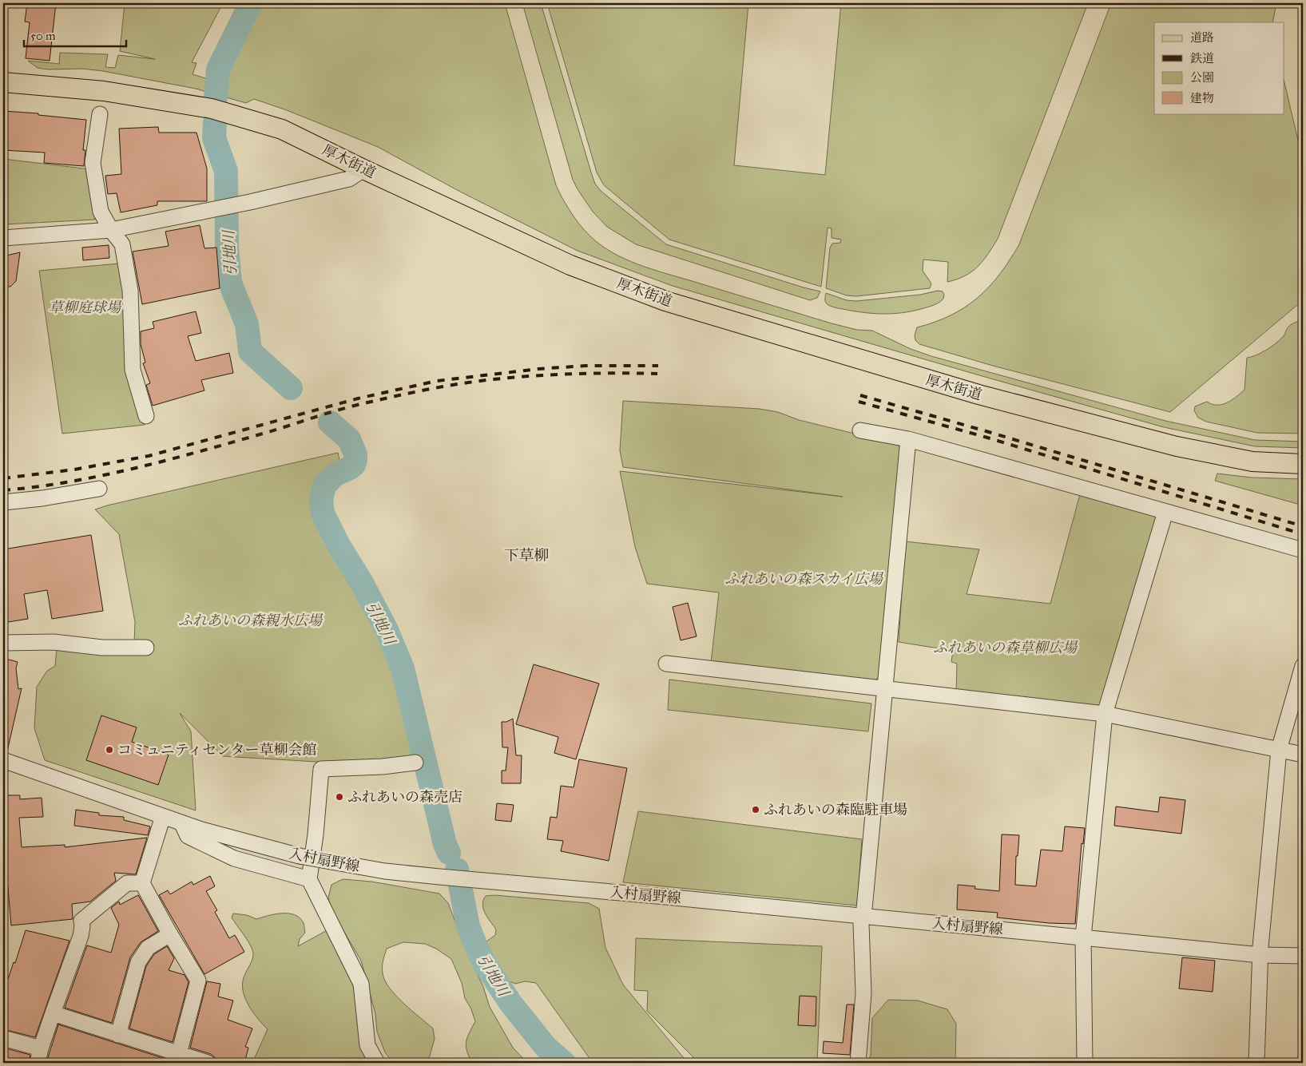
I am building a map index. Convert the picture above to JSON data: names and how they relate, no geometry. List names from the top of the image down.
{
  "streets": {
    "main road": ["厚木街道"],
    "street": ["入村扇野線"]
  },
  "districts": ["下草柳"],
  "water": ["引地川"],
  "parks": [
    "草柳庭球場",
    "ふれあいの森スカイ広場",
    "ふれあいの森親水広場",
    "ふれあいの森草柳広場"
  ],
  "places": ["コミュニティセンター草柳会館", "ふれあいの森売店", "ふれあいの森臨駐車場"],
  "legend": [
    "道路",
    "鉄道",
    "公園",
    "建物"
  ],
  "scale_bar": "50 m"
}
